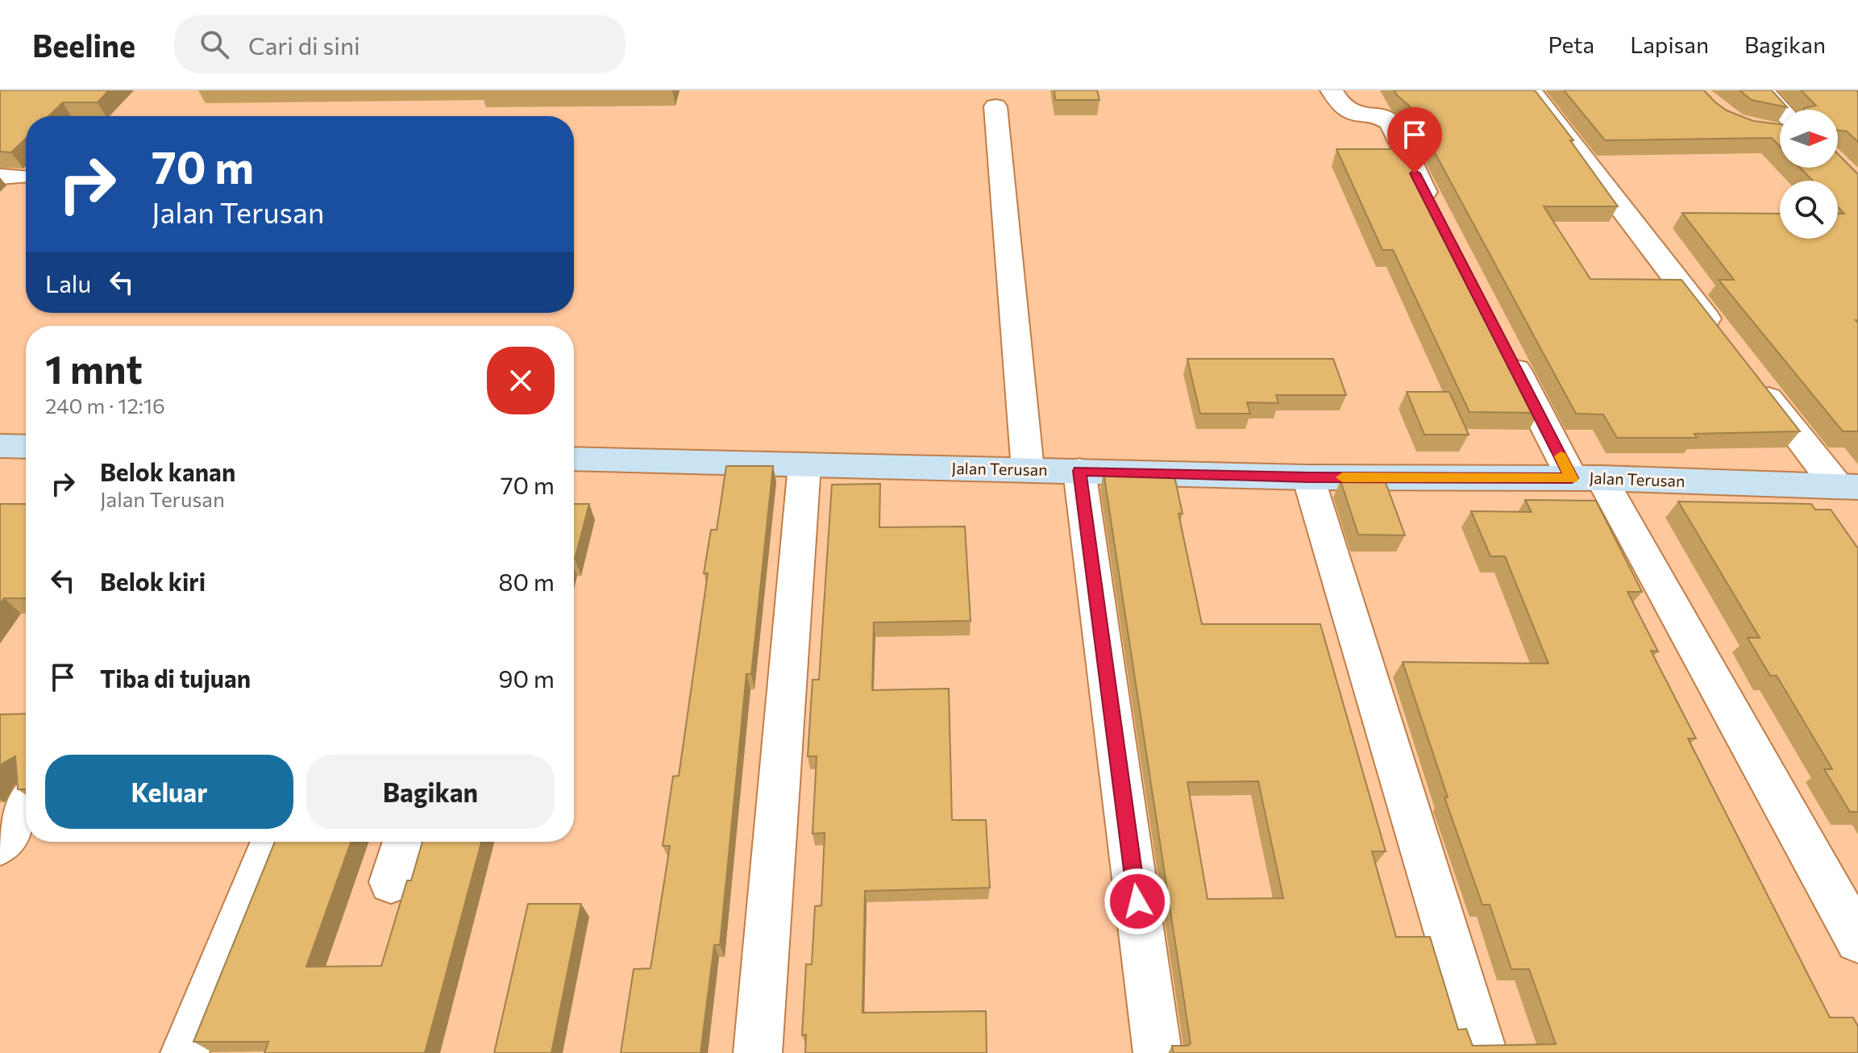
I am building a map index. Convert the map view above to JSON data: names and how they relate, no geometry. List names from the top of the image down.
{
  "streets": {
    "street": ["Jalan Terusan"]
  },
  "north": "right",
  "page": {
    "header": "Beeline",
    "search": "Cari di sini",
    "nav": ["Peta", "Lapisan", "Bagikan"],
    "turn": ["70 m", "Jalan Terusan"],
    "then": "Lalu",
    "heading": ["1 mnt", "240 m · 12:16"],
    "list": [
      {
        "name": "Belok kanan",
        "note": "Jalan Terusan",
        "value": "70 m"
      },
      {
        "name": "Belok kiri",
        "value": "80 m"
      },
      {
        "name": "Tiba di tujuan",
        "value": "90 m"
      }
    ],
    "buttons": ["Keluar", "Bagikan"]
  }
}
